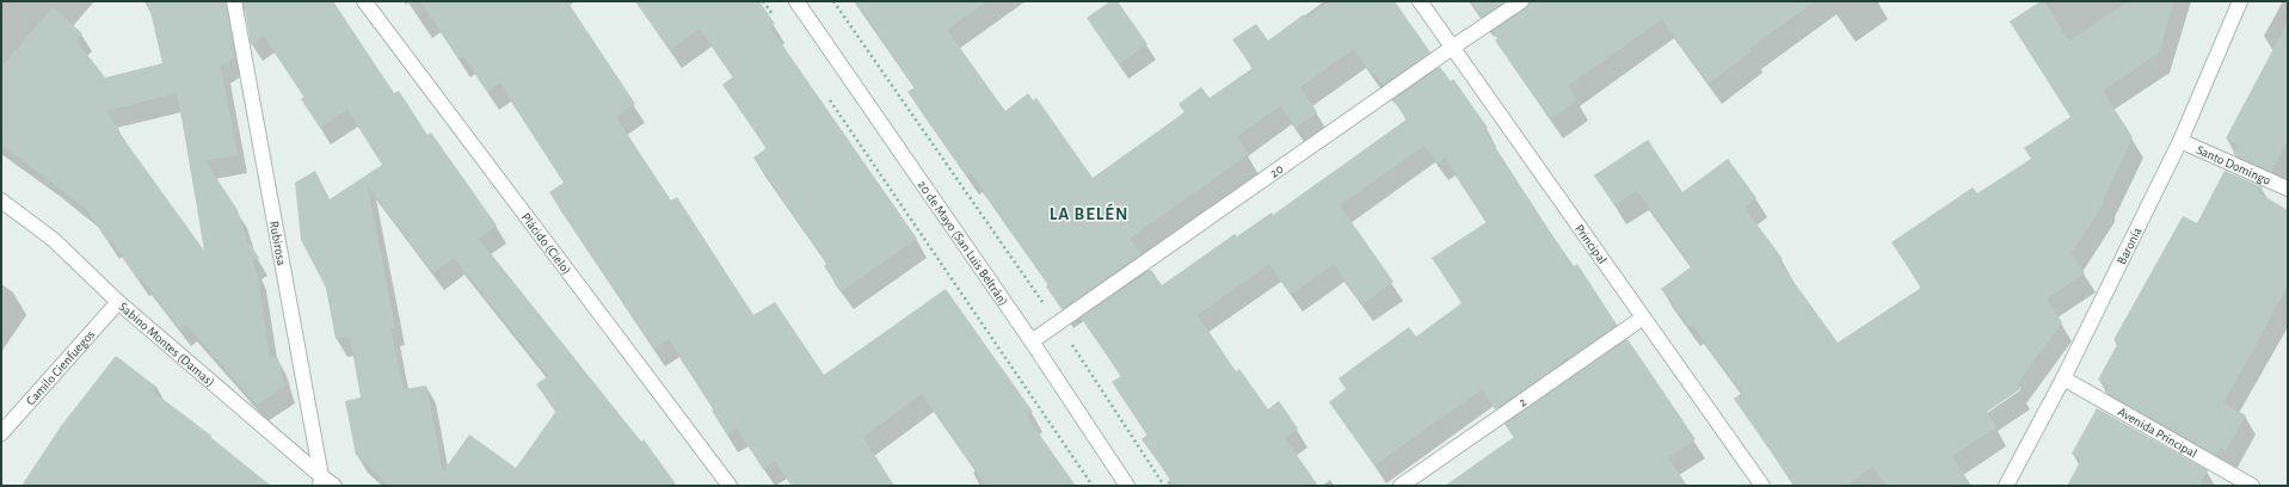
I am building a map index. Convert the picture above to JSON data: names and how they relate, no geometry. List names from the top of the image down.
{
  "streets": {
    "street": [
      "Santo Domingo",
      "20",
      "20 de Mayo (San Luis Beltrán)",
      "Rubirosa",
      "Plácido (Cielo)",
      "Principal",
      "Baronía",
      "Sabino Montes (Damas)",
      "Camilo Cienfuegos",
      "2",
      "Avenida Principal"
    ]
  },
  "crossings": [
    ["Santo Domingo", "Baronía"],
    ["20", "20 de Mayo (San Luis Beltrán)"],
    ["20", "Principal"],
    ["Rubirosa", "Sabino Montes (Damas)"],
    ["Principal", "2"],
    ["Baronía", "Avenida Principal"],
    ["Sabino Montes (Damas)", "Camilo Cienfuegos"]
  ],
  "districts": ["LA BELÉN"]
}
